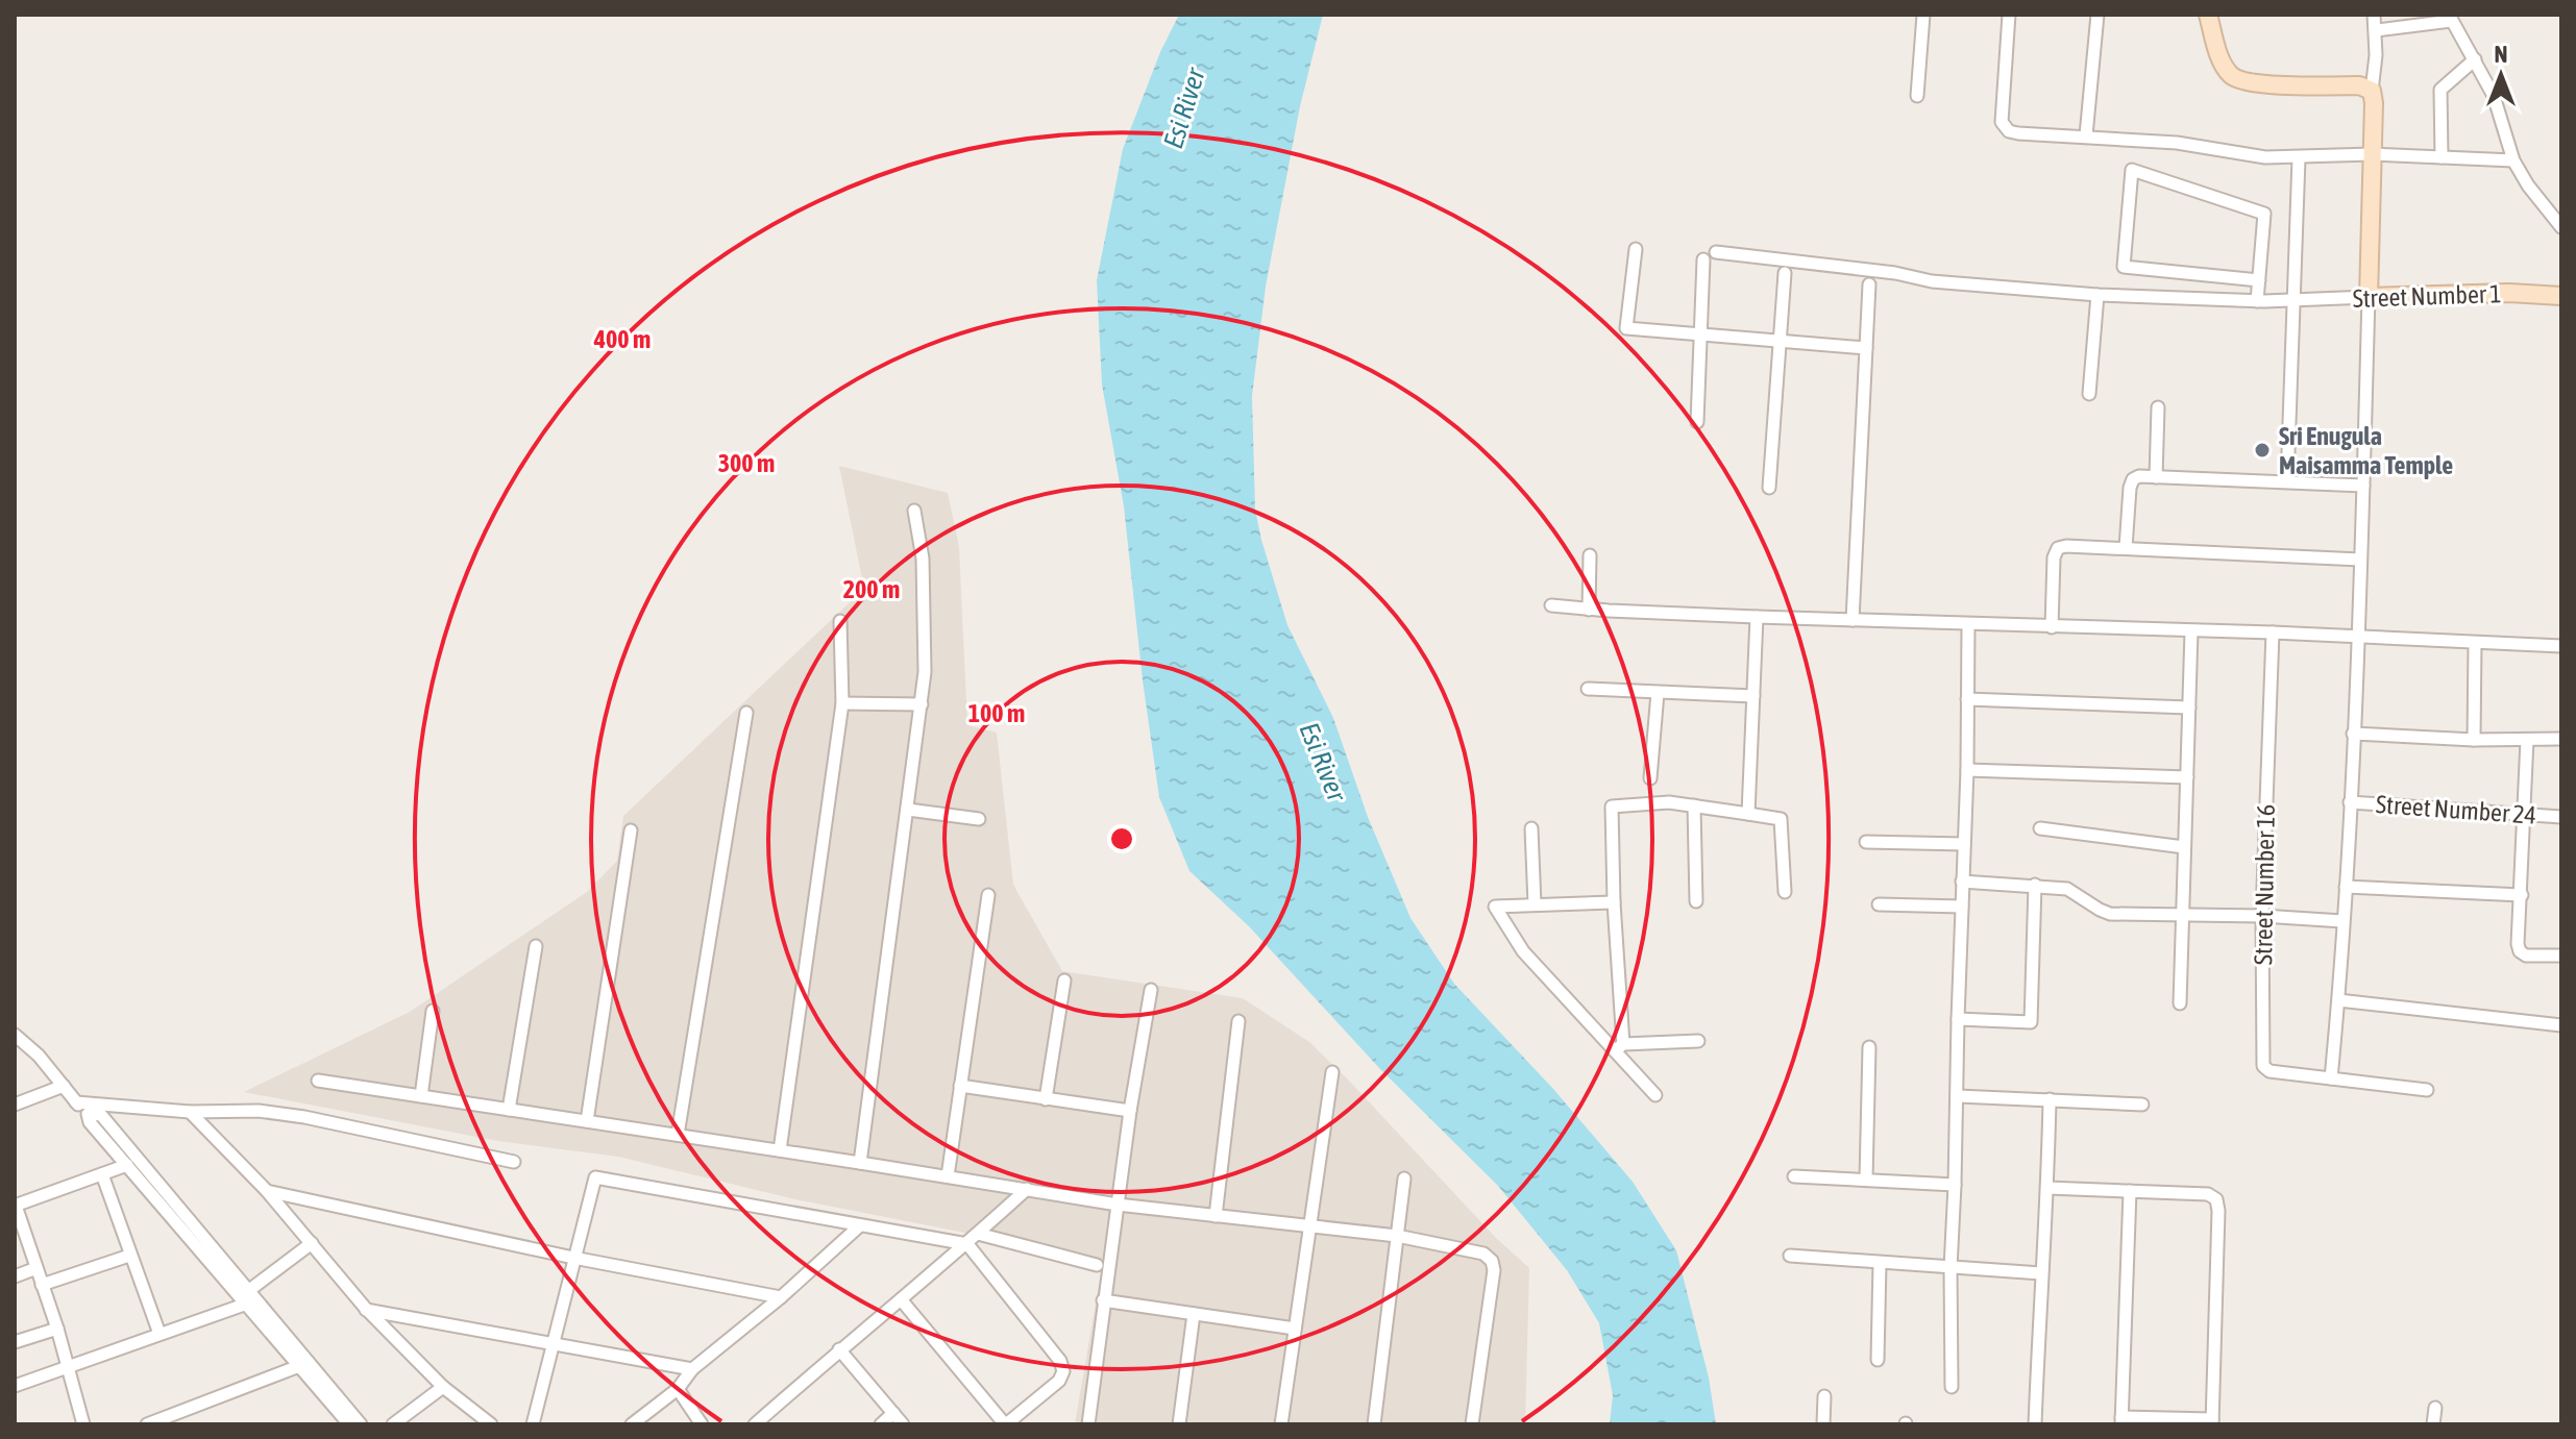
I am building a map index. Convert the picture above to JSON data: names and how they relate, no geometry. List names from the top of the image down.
{
  "streets": {
    "street": ["Street Number 1", "Street Number 24", "Street Number 16"]
  },
  "water": ["Esi River"],
  "places": ["Sri Enugula Maisamma Temple"],
  "north": "top",
  "rings": [
    "400 m",
    "300 m",
    "200 m",
    "100 m"
  ]
}
